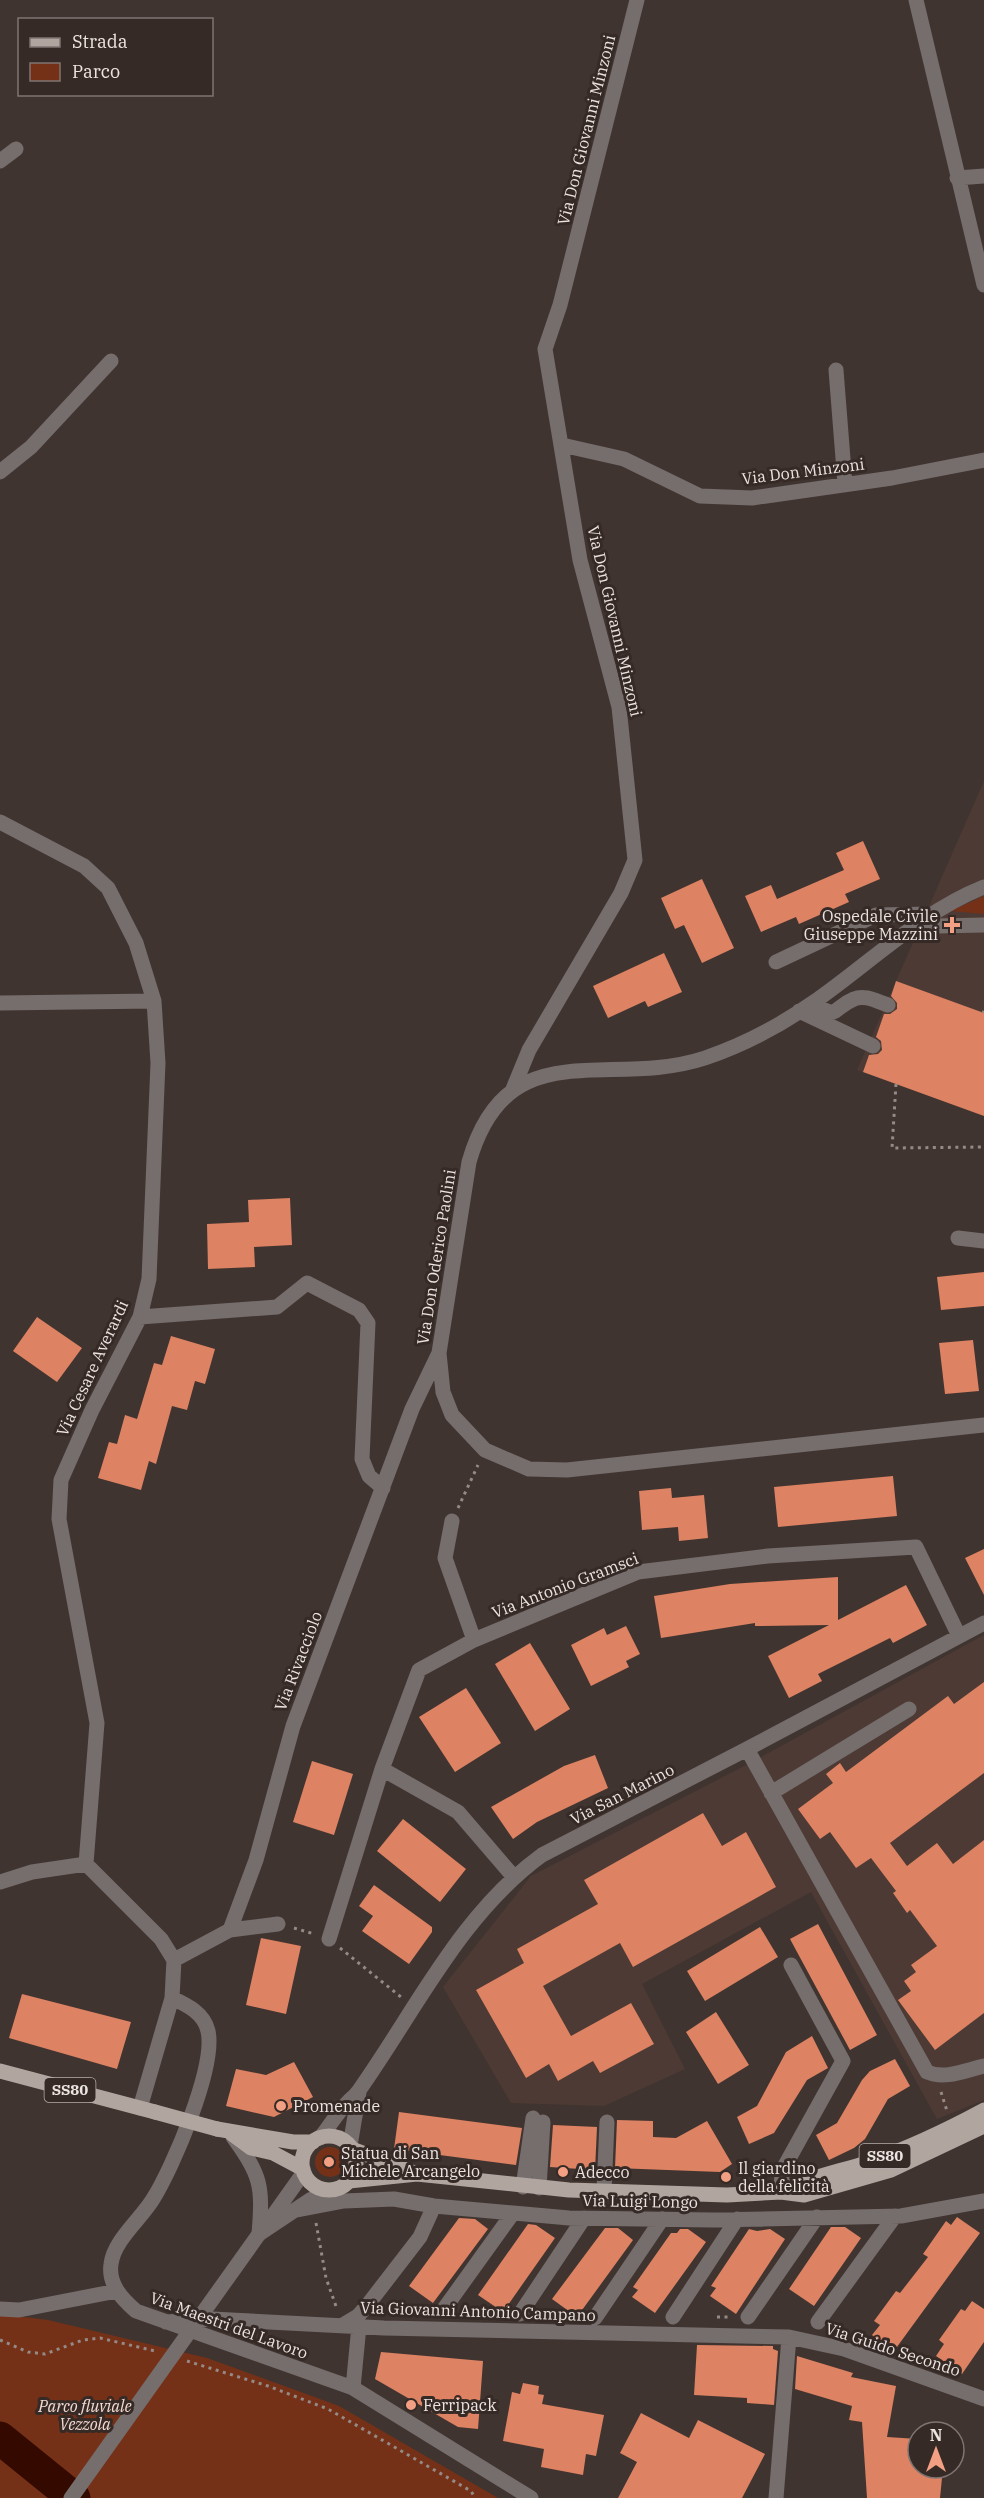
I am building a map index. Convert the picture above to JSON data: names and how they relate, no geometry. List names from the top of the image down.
{
  "streets": {
    "main road": ["SS80"],
    "street": [
      "Via Don Giovanni Minzoni",
      "Via Don Minzoni",
      "Via Don Oderico Paolini",
      "Via Cesare Averardi",
      "Via Antonio Gramsci",
      "Via Rivacciolo",
      "Via San Marino",
      "Via Luigi Longo",
      "Via Giovanni Antonio Campano",
      "Via Maestri del Lavoro",
      "Via Guido Secondo"
    ]
  },
  "crossings": [
    ["Via Don Giovanni Minzoni", "Via Don Minzoni"],
    ["Via Don Giovanni Minzoni", "Via Don Oderico Paolini"],
    ["Via Don Oderico Paolini", "Via Rivacciolo"],
    ["Via Antonio Gramsci", "Via San Marino"],
    ["Via San Marino", "SS80"],
    ["Via Giovanni Antonio Campano", "Via Maestri del Lavoro"],
    ["Via Giovanni Antonio Campano", "Via Guido Secondo"]
  ],
  "parks": ["Parco fluviale Vezzola"],
  "places": {
    "health": ["Ospedale Civile Giuseppe Mazzini"],
    "other": [
      "Promenade",
      "Statua di San Michele Arcangelo",
      "Adecco",
      "Il giardino della felicità",
      "Ferripack"
    ]
  },
  "legend": ["Strada", "Parco"],
  "north": "top"
}
